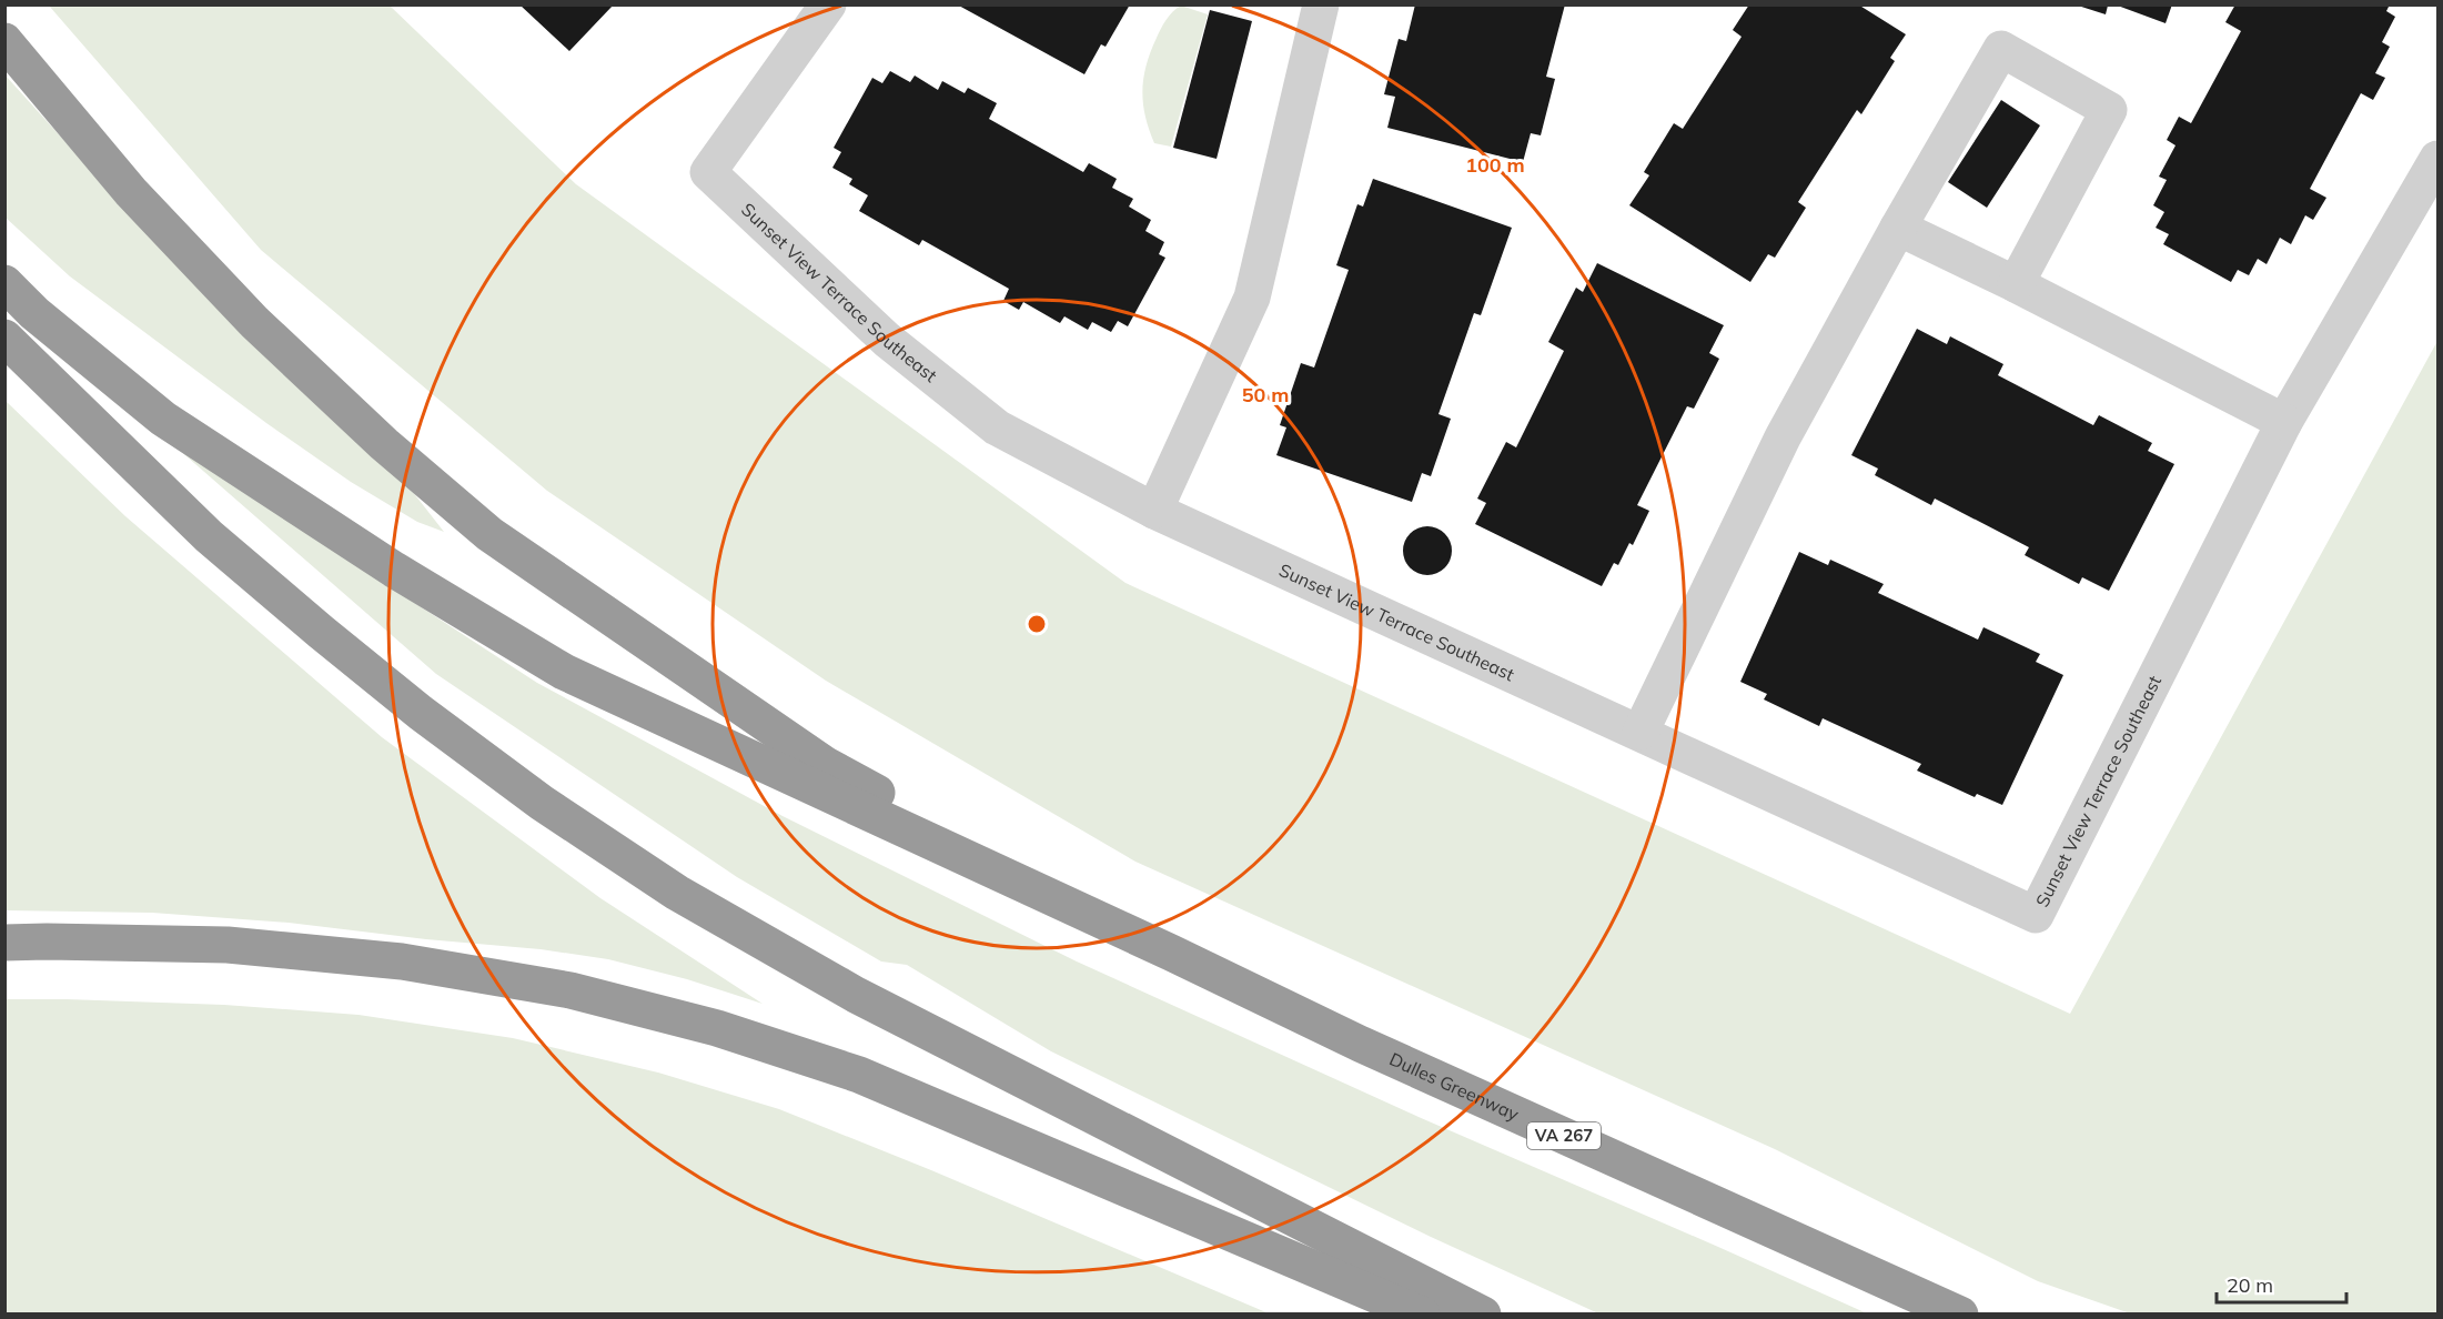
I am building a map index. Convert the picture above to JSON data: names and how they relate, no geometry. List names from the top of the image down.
{
  "streets": {
    "highway": ["Dulles Greenway", "VA 267"],
    "street": ["Sunset View Terrace Southeast"]
  },
  "scale_bar": "20 m",
  "rings": ["100 m", "50 m"]
}
